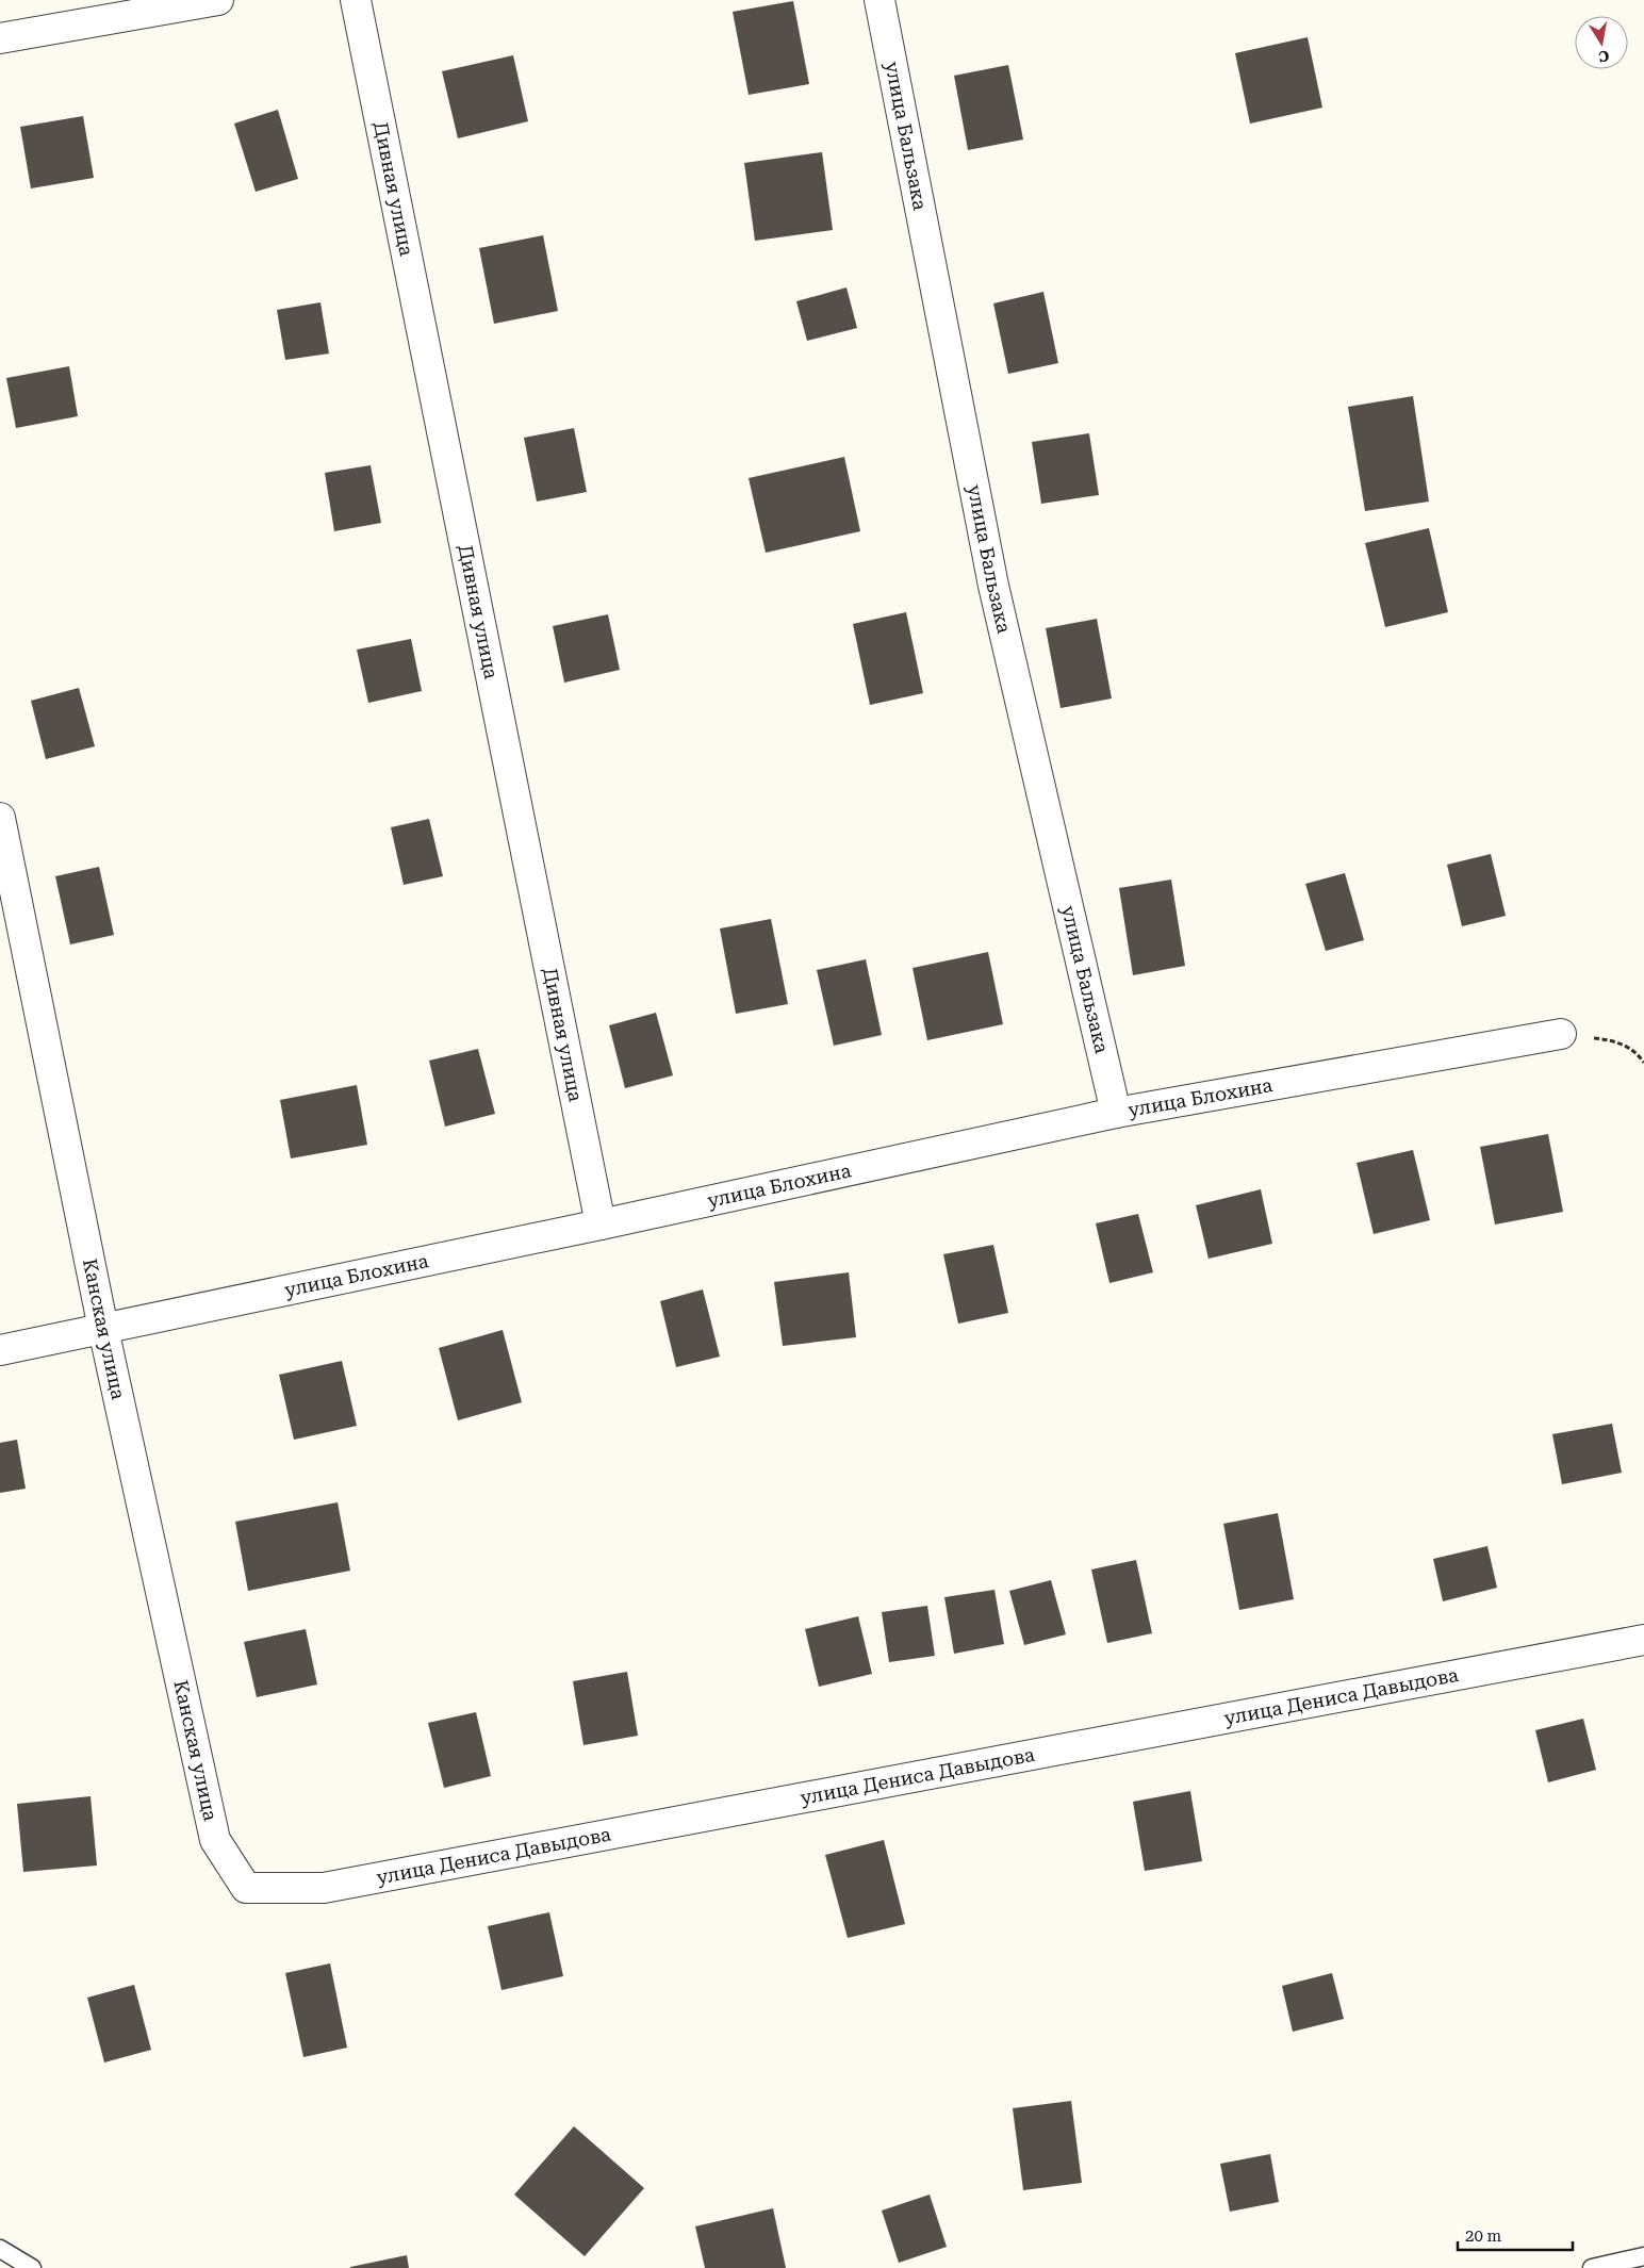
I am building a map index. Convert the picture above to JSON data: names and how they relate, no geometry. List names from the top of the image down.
{
  "streets": {
    "street": [
      "улица Бальзака",
      "Дивная улица",
      "улица Блохина",
      "Канская улица",
      "улица Дениса Давыдова"
    ]
  },
  "crossings": [
    ["улица Бальзака", "улица Блохина"],
    ["Дивная улица", "улица Блохина"],
    ["улица Блохина", "Канская улица"],
    ["Канская улица", "улица Дениса Давыдова"]
  ],
  "scale_bar": "20 m",
  "north": "bottom"
}
